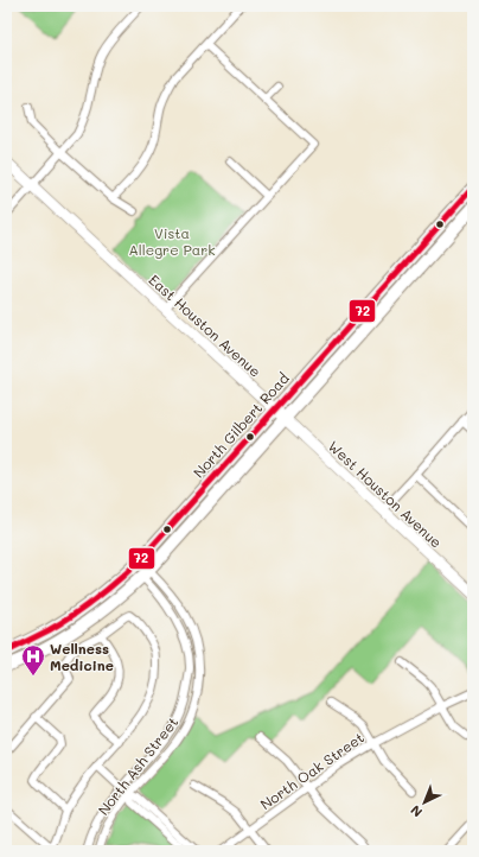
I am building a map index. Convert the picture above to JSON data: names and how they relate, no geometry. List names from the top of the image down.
{
  "streets": {
    "main road": ["North Gilbert Road"],
    "street": [
      "East Houston Avenue",
      "West Houston Avenue",
      "North Ash Street",
      "North Oak Street"
    ]
  },
  "crossings": [
    ["East Houston Avenue", "North Gilbert Road"],
    ["East Houston Avenue", "West Houston Avenue"],
    ["North Gilbert Road", "West Houston Avenue"],
    ["North Gilbert Road", "North Ash Street"]
  ],
  "parks": ["Vista Allegre Park"],
  "places": {
    "hospital": ["Wellness Medicine"]
  },
  "lines": ["transit line 72"],
  "north": "bottom left"
}
